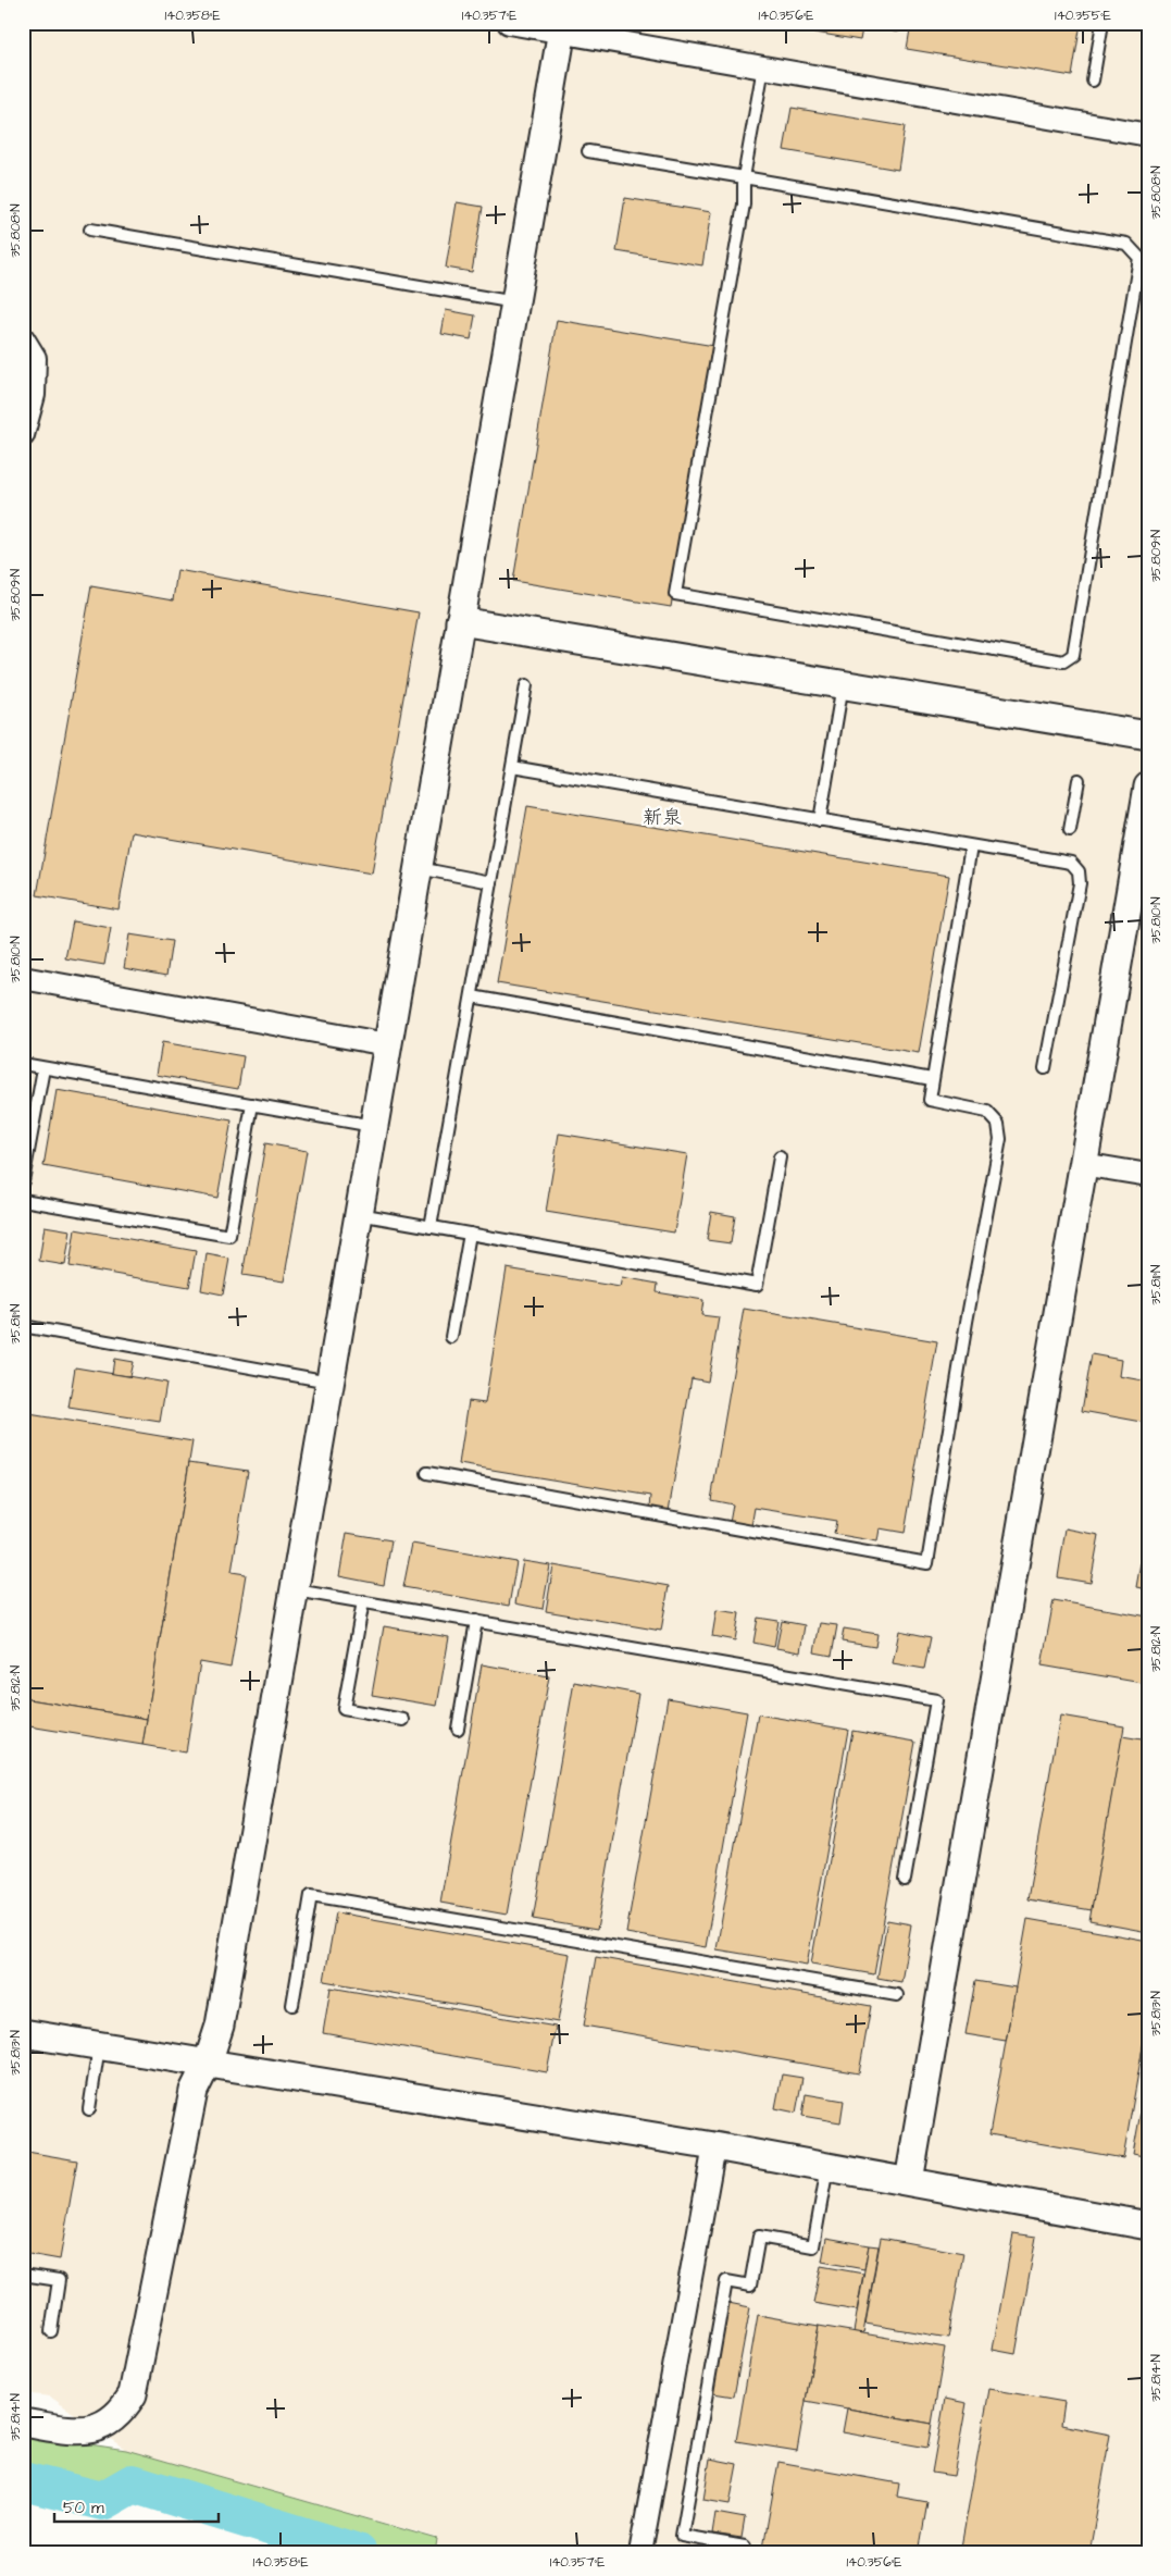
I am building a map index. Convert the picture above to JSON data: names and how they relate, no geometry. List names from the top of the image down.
{
  "districts": ["新泉"],
  "scale_bar": "50 m",
  "coordinates": [
    "140.358°E",
    "140.357°E",
    "140.356°E",
    "140.355°E",
    "35.808°N",
    "35.809°N",
    "35.810°N",
    "35.811°N",
    "35.812°N",
    "35.813°N",
    "35.814°N"
  ]
}
